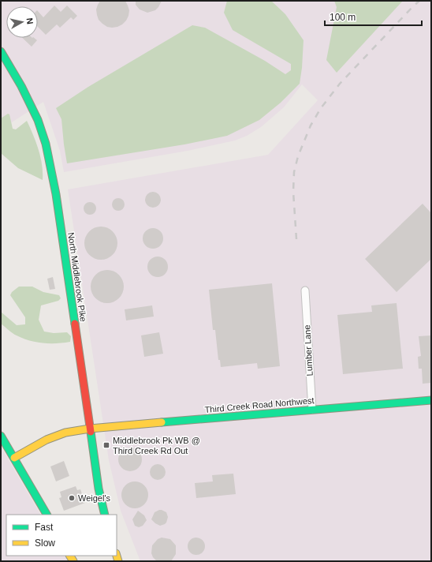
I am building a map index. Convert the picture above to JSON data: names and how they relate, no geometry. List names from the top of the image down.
{
  "streets": {
    "main road": ["North Middlebrook Pike", "Third Creek Road Northwest"],
    "street": ["Lumber Lane"]
  },
  "crossings": [
    ["North Middlebrook Pike", "Third Creek Road Northwest"],
    ["Lumber Lane", "Third Creek Road Northwest"]
  ],
  "places": {
    "transit": ["Middlebrook Pk WB @ Third Creek Rd Out"],
    "other": ["Weigel's"]
  },
  "legend": ["Fast", "Slow"],
  "scale_bar": "100 m",
  "north": "right"
}
